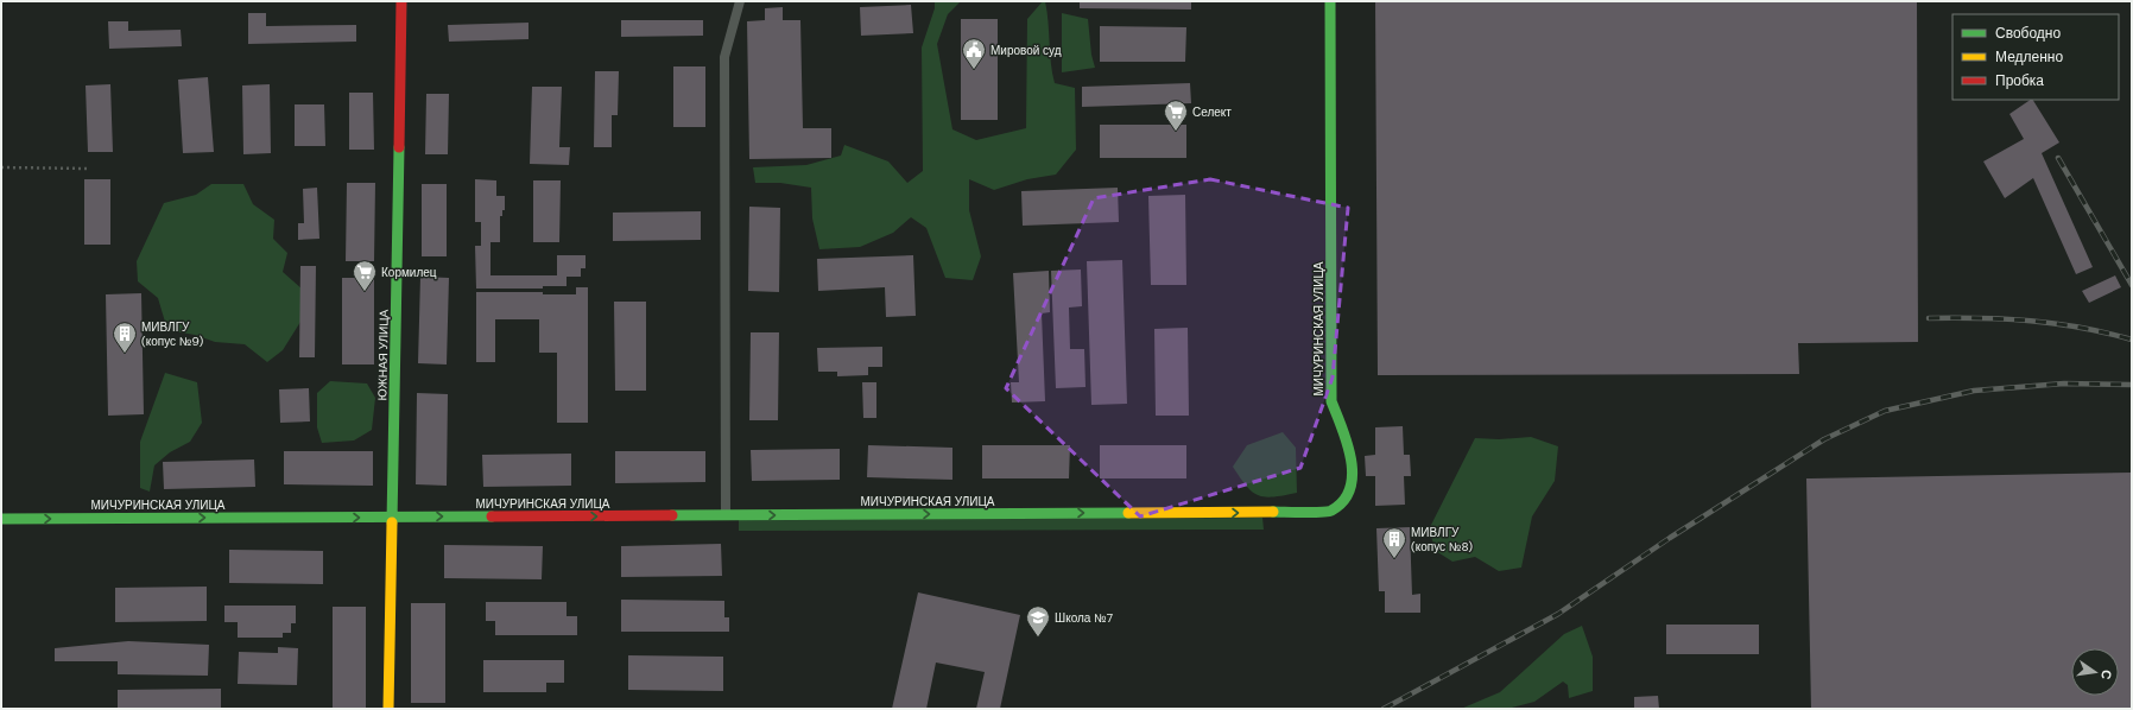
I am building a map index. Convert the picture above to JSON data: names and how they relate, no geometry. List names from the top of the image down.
{
  "streets": {
    "street": ["МИЧУРИНСКАЯ УЛИЦА", "ЮЖНАЯ УЛИЦА"]
  },
  "crossings": [
    ["МИЧУРИНСКАЯ УЛИЦА", "ЮЖНАЯ УЛИЦА"]
  ],
  "places": {
    "public building": ["Мировой суд"],
    "supermarket": ["Селект", "Кормилец"],
    "building": ["МИВЛГУ (копус №9)", "МИВЛГУ (копус №8)"],
    "school or university": ["Школа №7"]
  },
  "legend": ["Свободно", "Медленно", "Пробка"],
  "north": "right"
}
